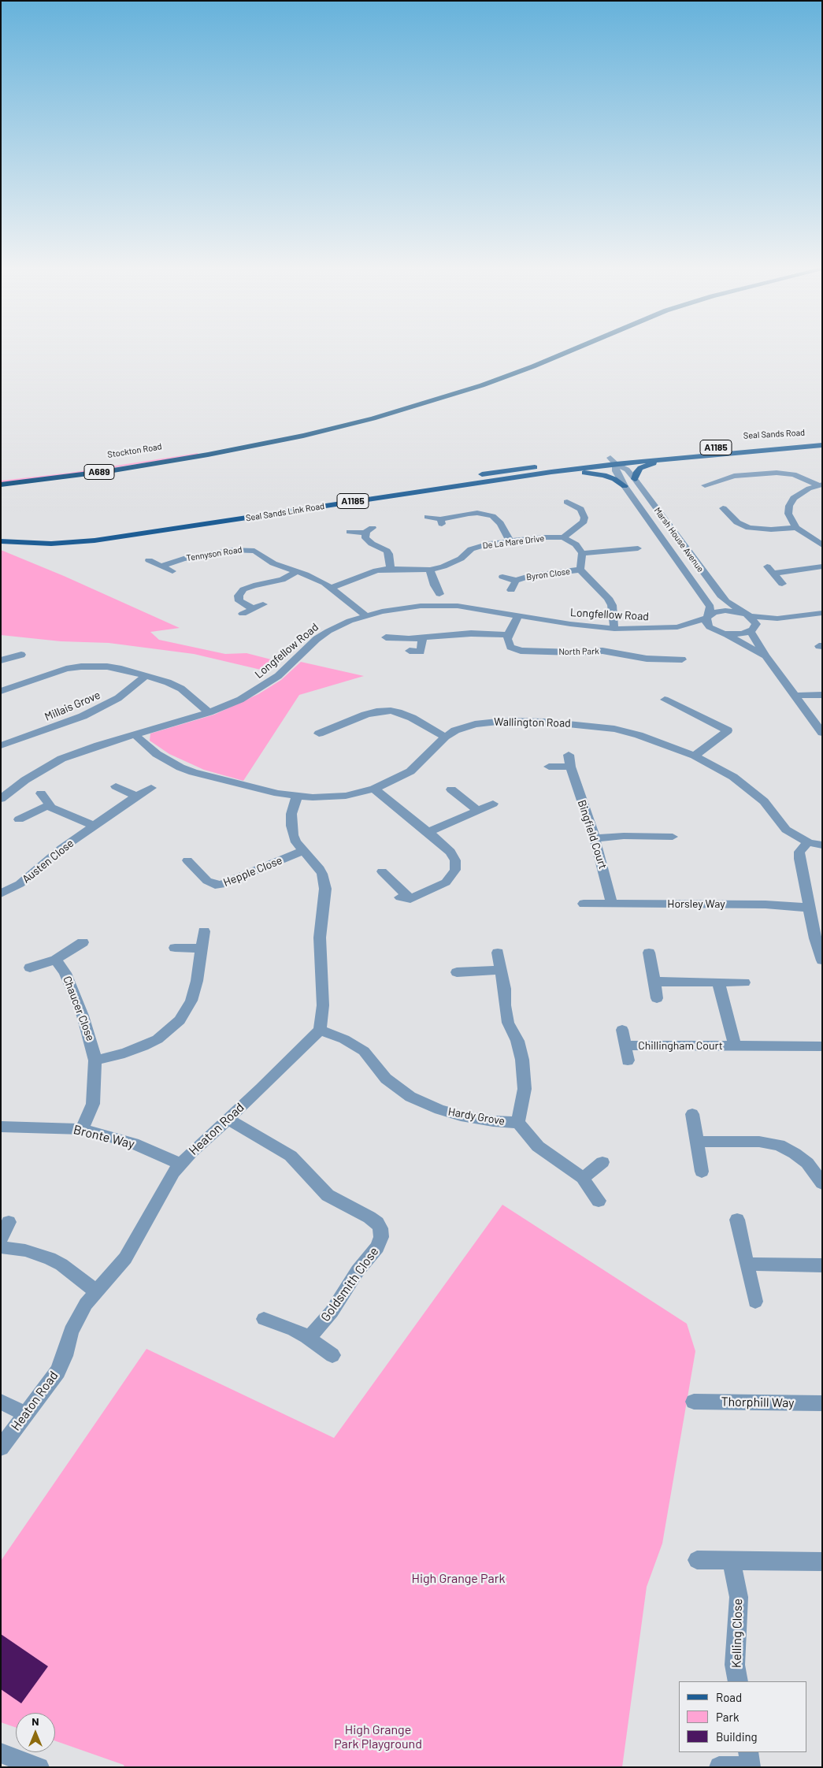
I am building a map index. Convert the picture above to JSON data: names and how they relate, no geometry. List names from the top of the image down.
{
  "streets": {
    "highway": ["Stockton Road", "A689"],
    "main road": ["Seal Sands Road", "A1185", "Seal Sands Link Road"],
    "street": [
      "Marsh House Avenue",
      "De La Mare Drive",
      "Tennyson Road",
      "Byron Close",
      "Longfellow Road",
      "North Park",
      "Millais Grove",
      "Wallington Road",
      "Bingfield Court",
      "Austen Close",
      "Hepple Close",
      "Horsley Way",
      "Chaucer Close",
      "Chillingham Court",
      "Hardy Grove",
      "Heaton Road",
      "Bronte Way",
      "Goldsmith Close",
      "Thorphill Way",
      "Kelling Close"
    ]
  },
  "crossings": [
    ["Seal Sands Road", "Seal Sands Link Road"],
    ["Seal Sands Road", "Marsh House Avenue"],
    ["A1185", "Seal Sands Link Road"],
    ["A1185", "Marsh House Avenue"],
    ["Stockton Road", "A689"],
    ["Seal Sands Link Road", "Marsh House Avenue"],
    ["Marsh House Avenue", "Longfellow Road"],
    ["De La Mare Drive", "Tennyson Road"],
    ["Tennyson Road", "Longfellow Road"],
    ["Longfellow Road", "Wallington Road"],
    ["Bingfield Court", "Horsley Way"],
    ["Chaucer Close", "Bronte Way"],
    ["Hardy Grove", "Heaton Road"],
    ["Heaton Road", "Bronte Way"],
    ["Heaton Road", "Goldsmith Close"]
  ],
  "parks": ["High Grange Park", "High Grange Park Playground"],
  "legend": ["Road", "Park", "Building"],
  "north": "top"
}
